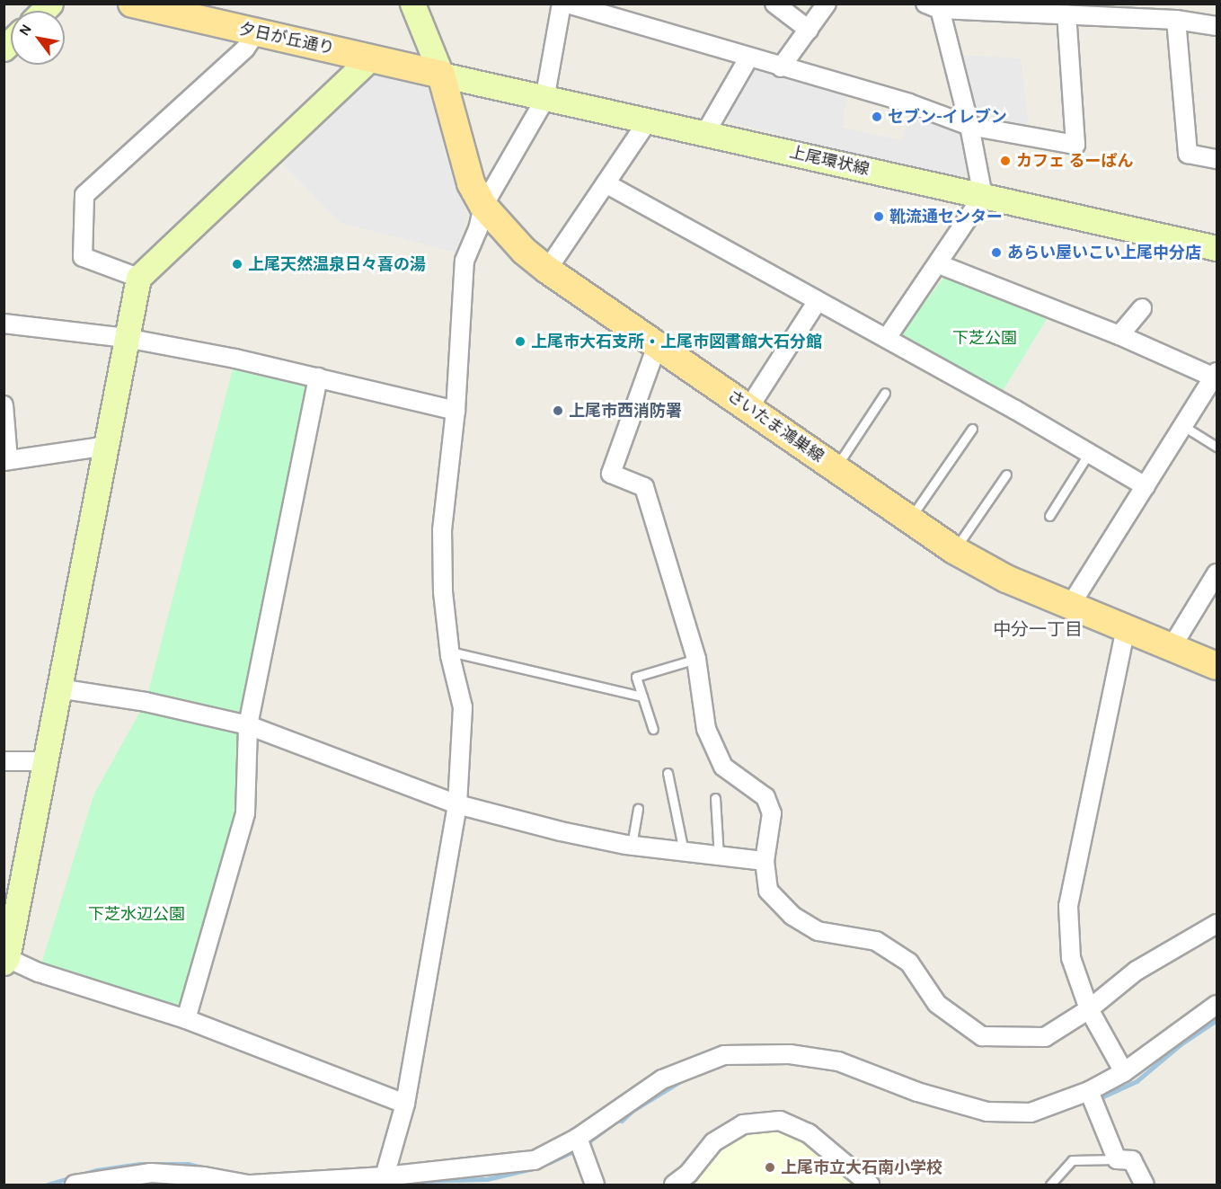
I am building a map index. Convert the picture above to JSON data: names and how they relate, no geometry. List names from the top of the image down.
{
  "streets": {
    "main road": ["夕日が丘通り", "さいたま鴻巣線"],
    "street": ["上尾環状線"]
  },
  "crossings": [
    ["夕日が丘通り", "上尾環状線"],
    ["夕日が丘通り", "さいたま鴻巣線"],
    ["上尾環状線", "さいたま鴻巣線"]
  ],
  "districts": ["中分一丁目"],
  "parks": ["下芝公園", "下芝水辺公園"],
  "places": [
    "セブン-イレブン",
    "カフェ るーぱん",
    "靴流通センター",
    "あらい屋いこい上尾中分店",
    "上尾天然温泉日々喜の湯",
    "上尾市大石支所・上尾市図書館大石分館",
    "上尾市西消防署",
    "上尾市立大石南小学校"
  ],
  "north": "top left"
}
